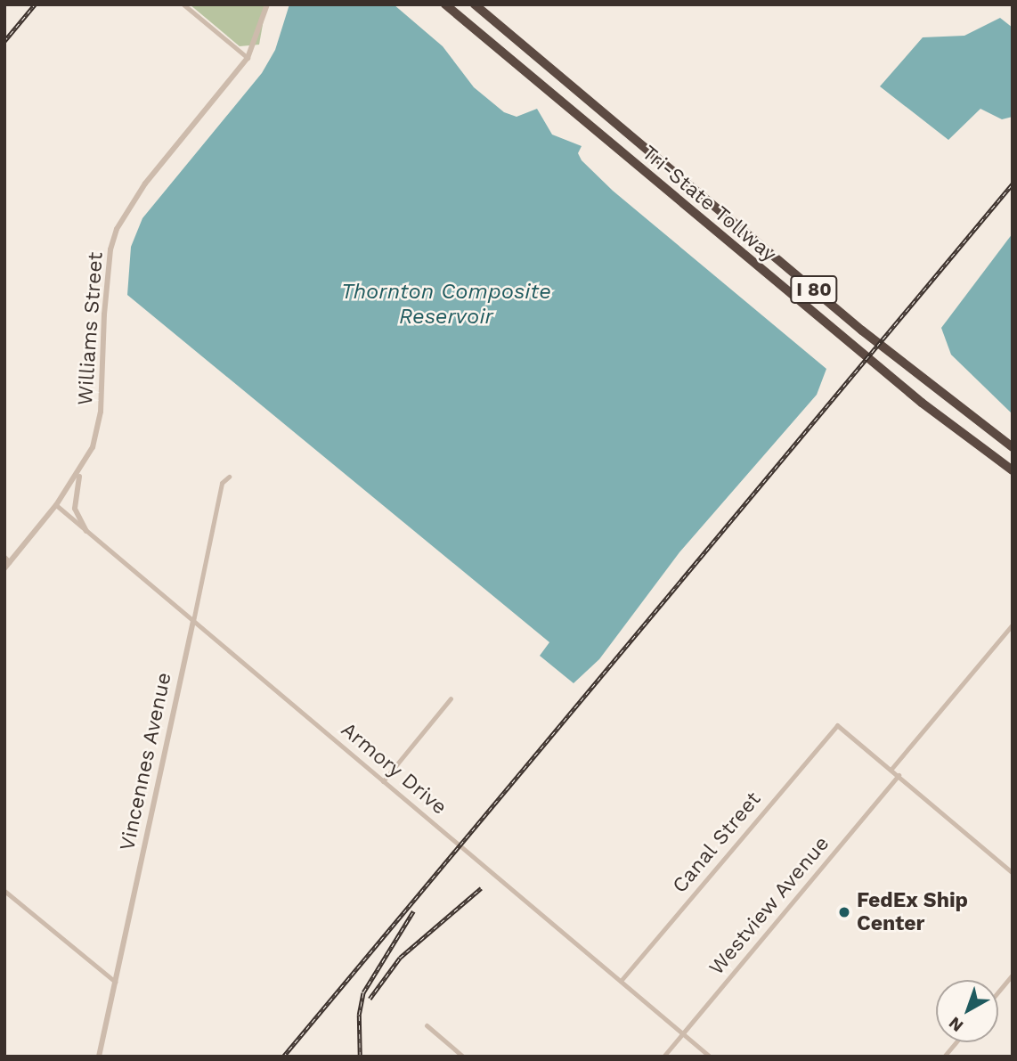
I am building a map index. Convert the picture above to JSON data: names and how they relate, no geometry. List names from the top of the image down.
{
  "streets": {
    "highway": ["Tri-State Tollway", "I 80"],
    "street": [
      "Williams Street",
      "Vincennes Avenue",
      "Armory Drive",
      "Canal Street",
      "Westview Avenue"
    ]
  },
  "crossings": [
    ["Williams Street", "Armory Drive"],
    ["Vincennes Avenue", "Armory Drive"],
    ["Armory Drive", "Canal Street"],
    ["Armory Drive", "Westview Avenue"]
  ],
  "water": ["Thornton Composite Reservoir"],
  "places": ["FedEx Ship Center"],
  "north": "bottom left"
}
